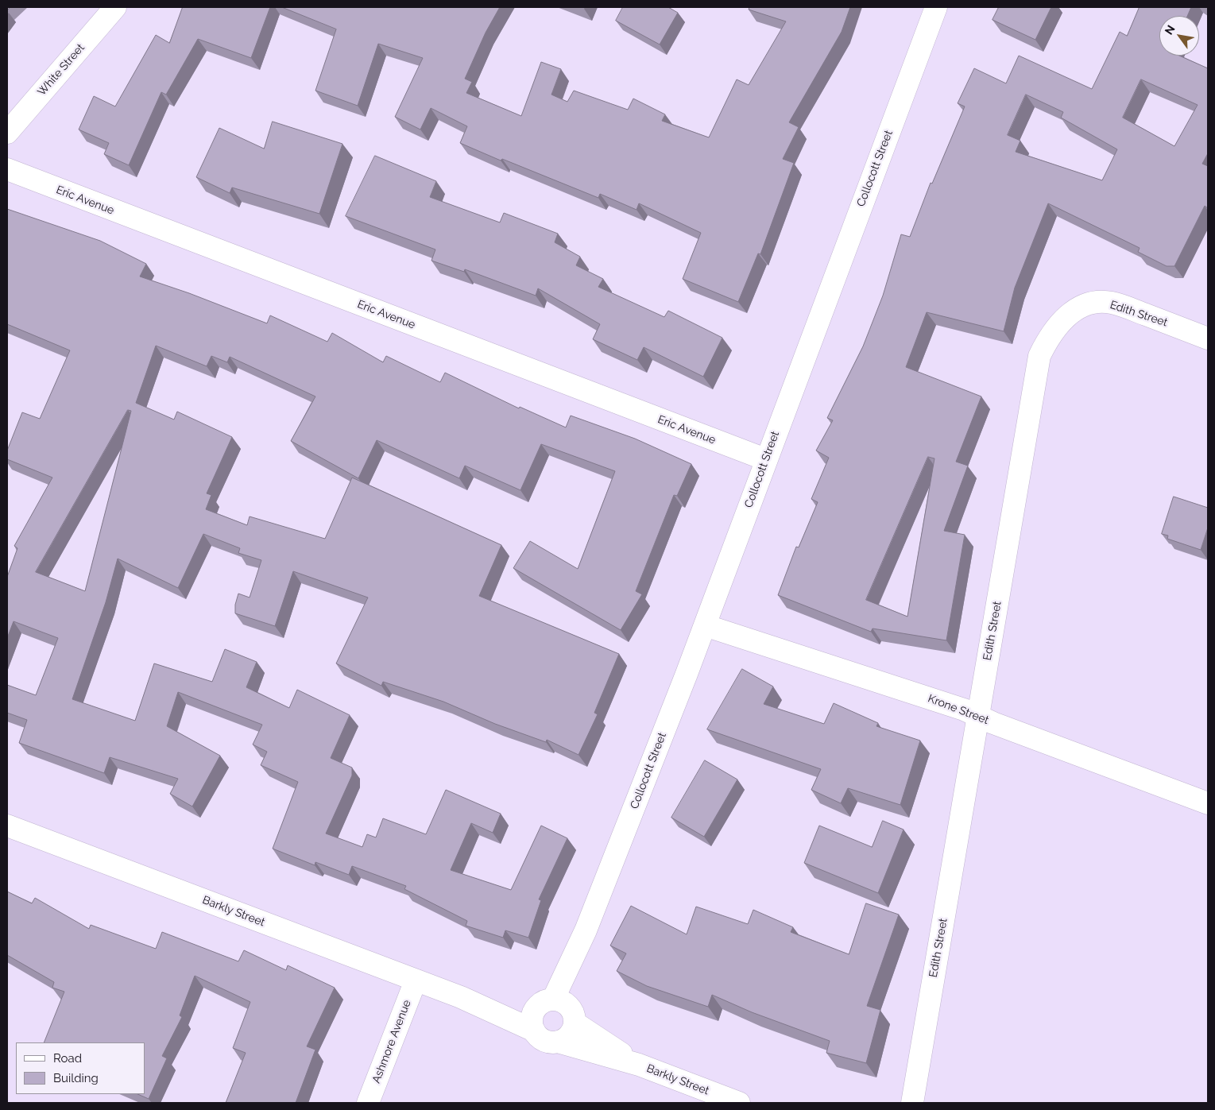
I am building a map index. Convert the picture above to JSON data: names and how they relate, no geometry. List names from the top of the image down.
{
  "streets": {
    "street": [
      "White Street",
      "Collocott Street",
      "Eric Avenue",
      "Edith Street",
      "Krone Street",
      "Barkly Street",
      "Ashmore Avenue"
    ]
  },
  "crossings": [
    ["Collocott Street", "Eric Avenue"],
    ["Collocott Street", "Krone Street"],
    ["Collocott Street", "Barkly Street"],
    ["Edith Street", "Krone Street"],
    ["Barkly Street", "Ashmore Avenue"]
  ],
  "legend": ["Road", "Building"],
  "north": "top left"
}
